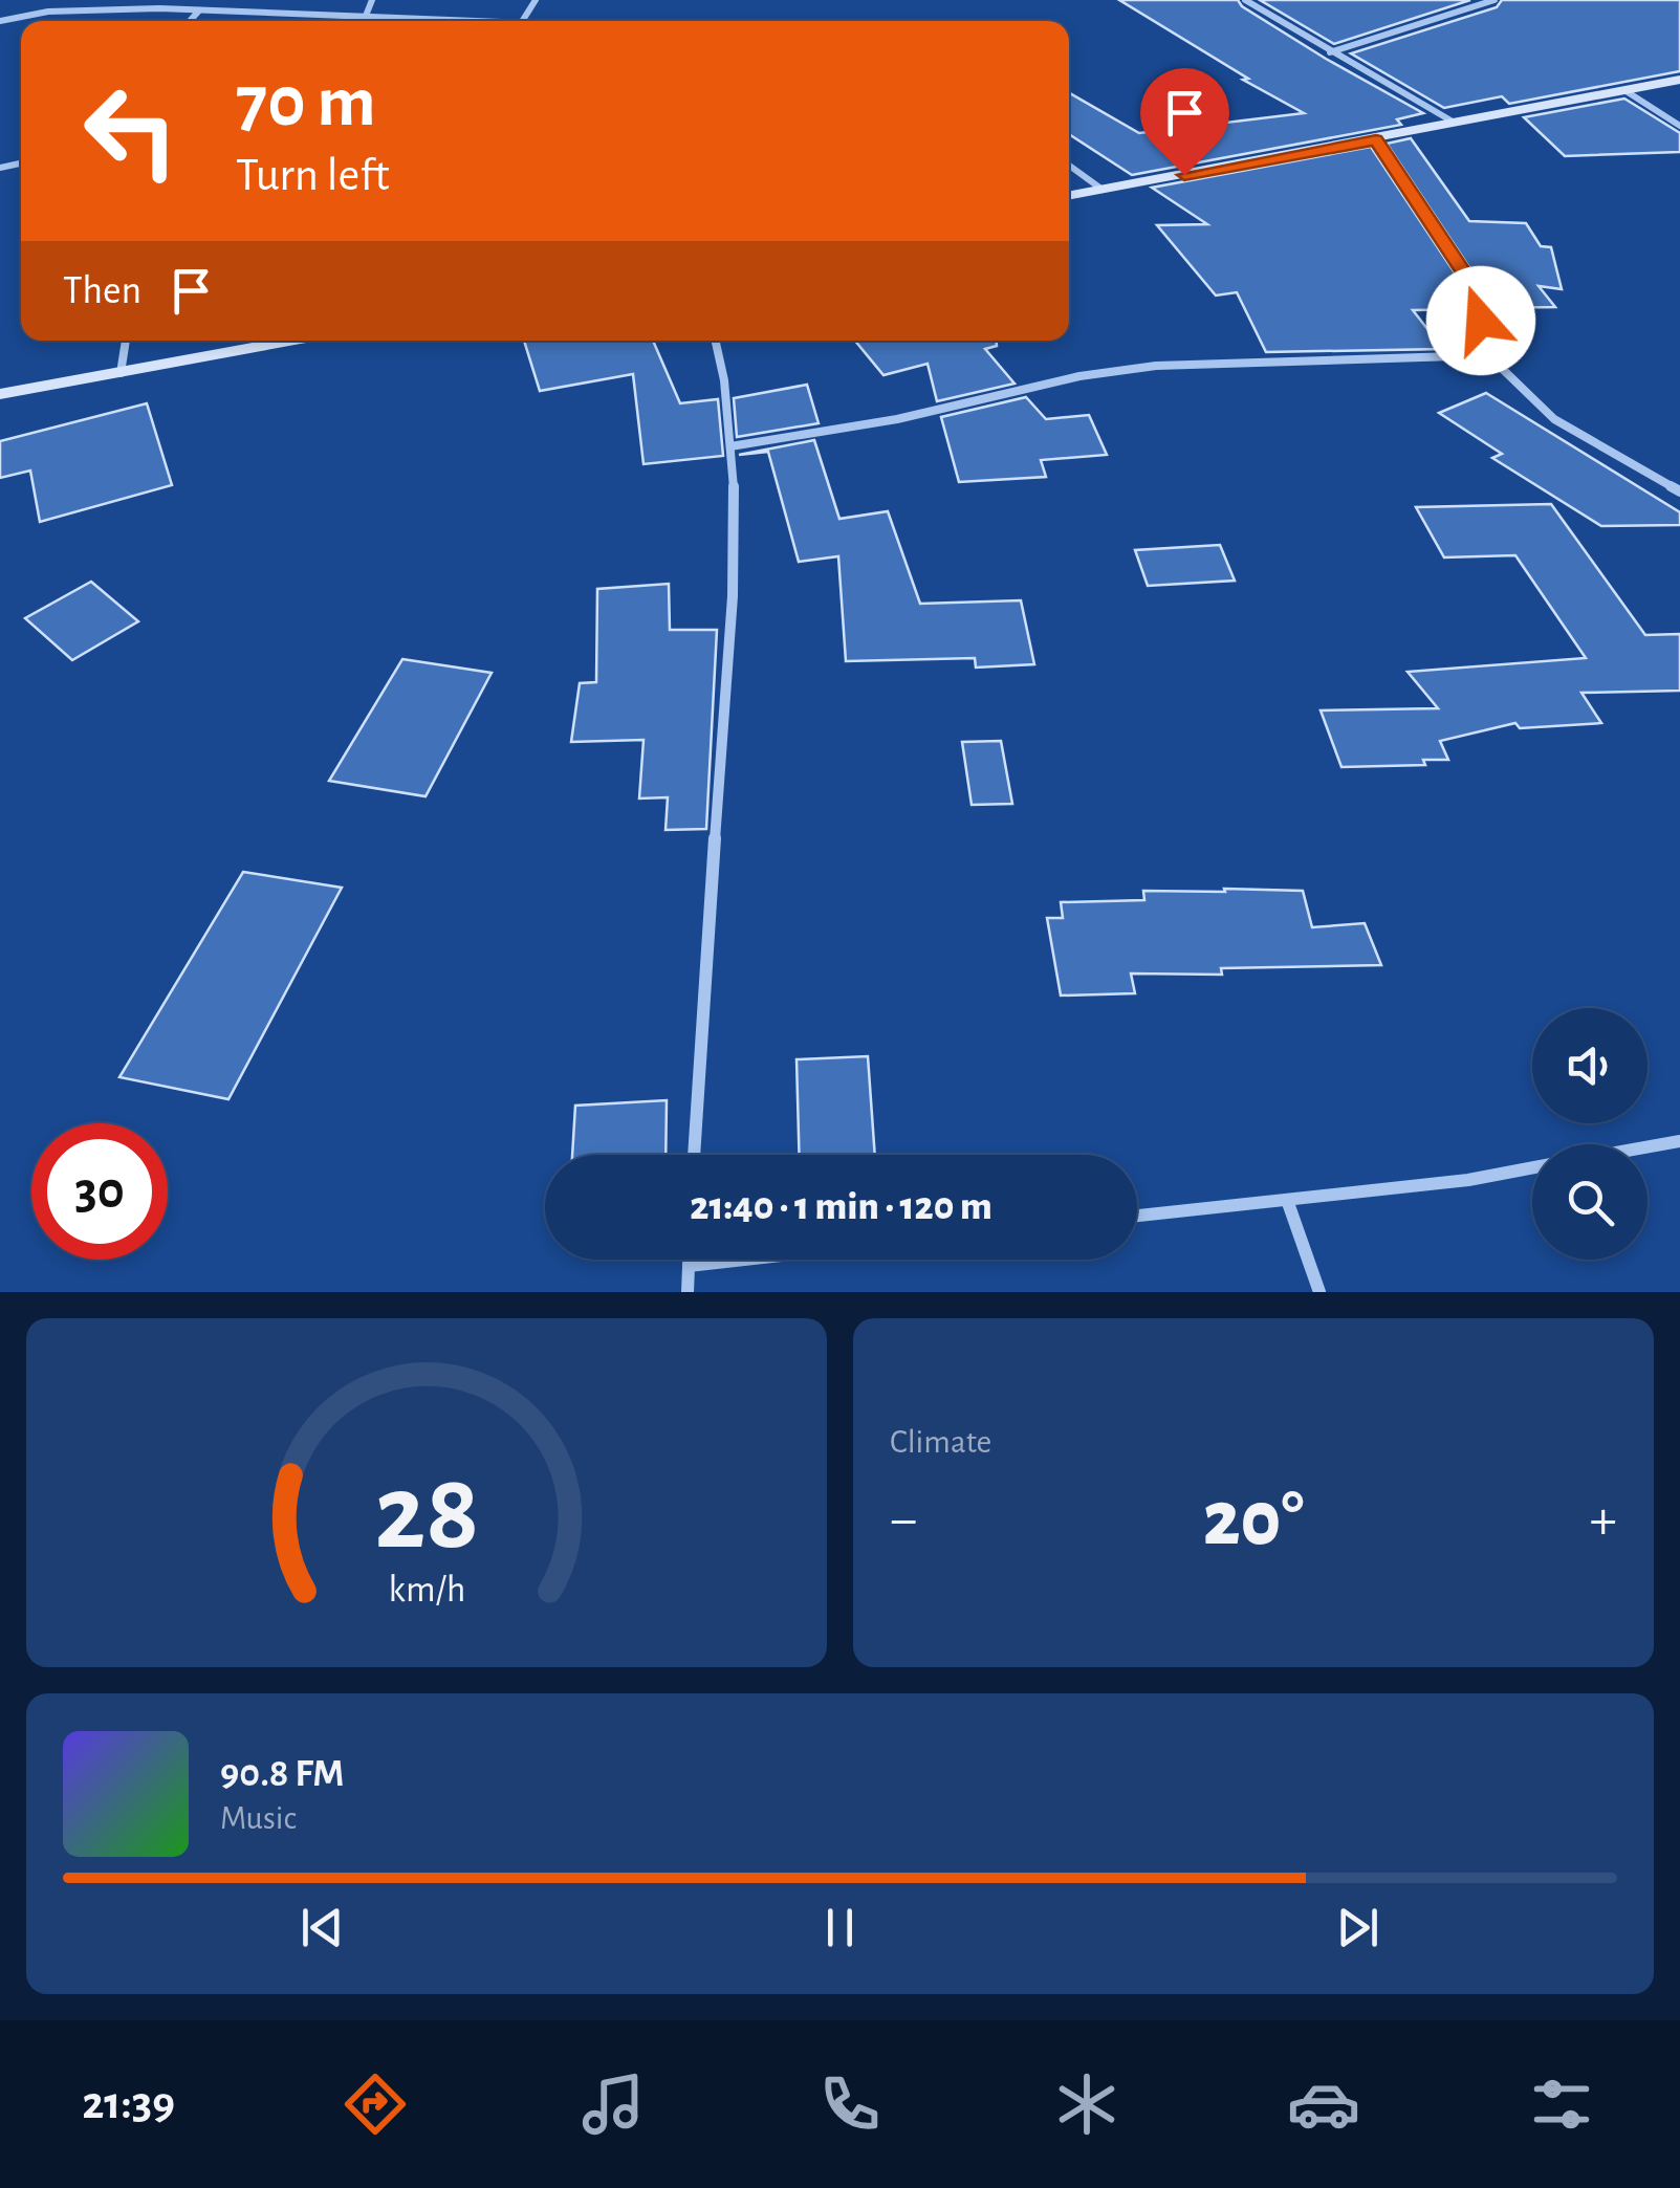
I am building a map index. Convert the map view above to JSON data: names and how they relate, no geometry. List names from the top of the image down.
{
  "page": {
    "turn": ["70 m", "Turn left"],
    "then": "Then",
    "limit": "30",
    "trip": "21:40 · 1 min · 120 m",
    "tile": "Climate",
    "heat": ["−", "20°", "+"],
    "song": ["90.8 FM", "Music"],
    "tabs": "21:39",
    "gauge": ["28", "km/h"]
  }
}
